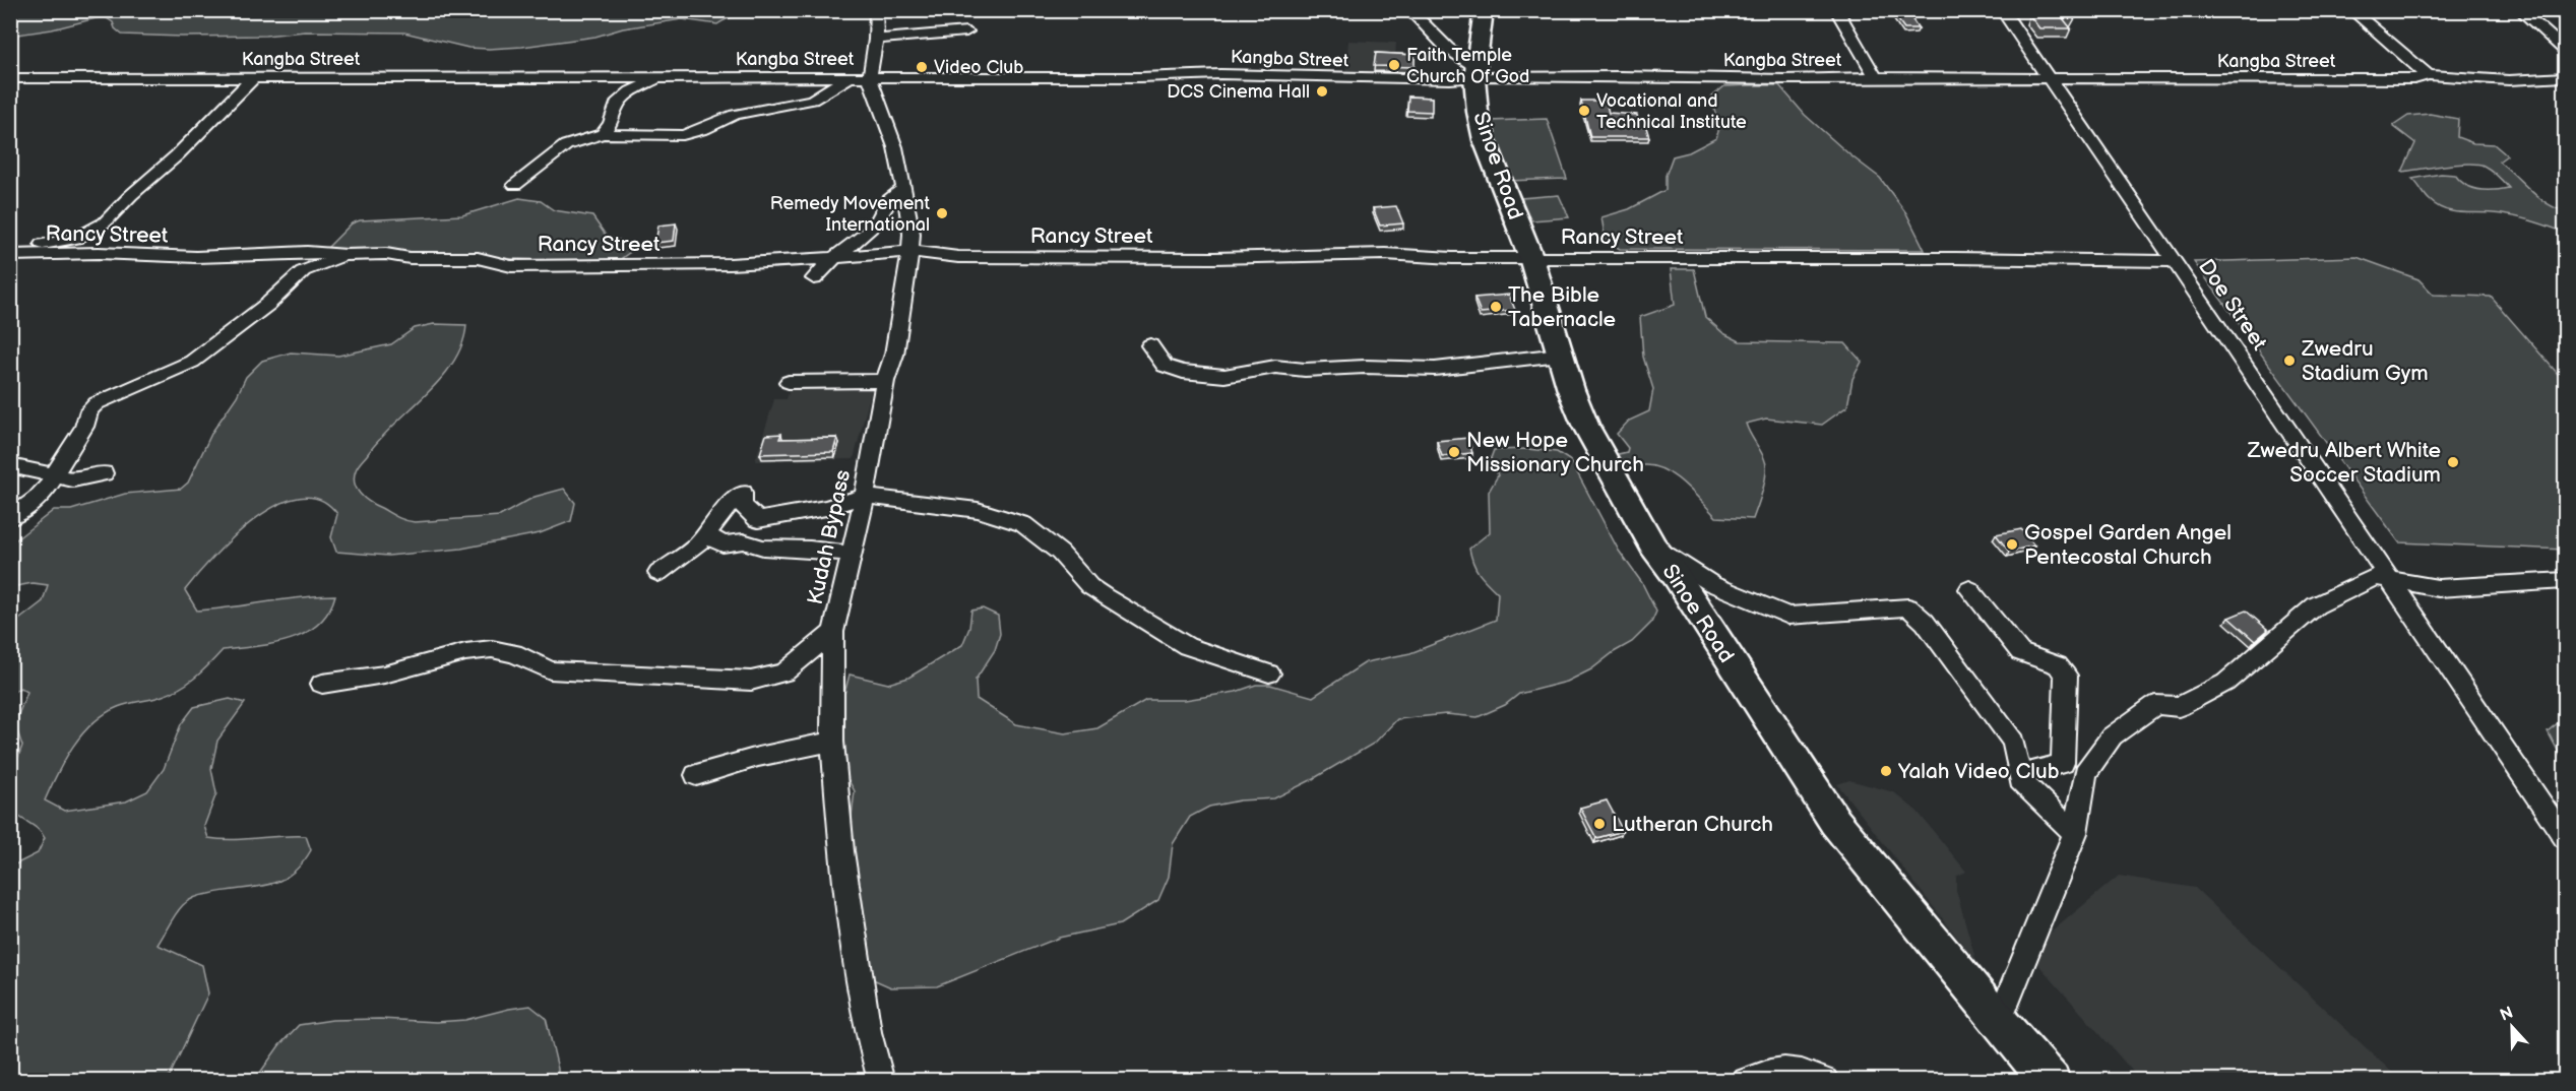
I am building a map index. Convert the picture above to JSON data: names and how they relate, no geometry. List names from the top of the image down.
{
  "streets": {
    "highway": ["Sinoe Road"],
    "street": [
      "Kangba Street",
      "Rancy Street",
      "Doe Street",
      "Kudah Bypass"
    ]
  },
  "crossings": [
    ["Kangba Street", "Sinoe Road"],
    ["Kangba Street", "Doe Street"],
    ["Kangba Street", "Kudah Bypass"],
    ["Sinoe Road", "Rancy Street"],
    ["Rancy Street", "Doe Street"],
    ["Rancy Street", "Kudah Bypass"]
  ],
  "places": [
    "Faith Temple Church Of God",
    "Video Club",
    "DCS Cinema Hall",
    "Vocational and Technical Institute",
    "Remedy Movement International",
    "The Bible Tabernacle",
    "Zwedru Stadium Gym",
    "New Hope Missionary Church",
    "Zwedru Albert White Soccer Stadium",
    "Gospel Garden Angel Pentecostal Church",
    "Yalah Video Club",
    "Lutheran Church"
  ],
  "north": "top"
}
